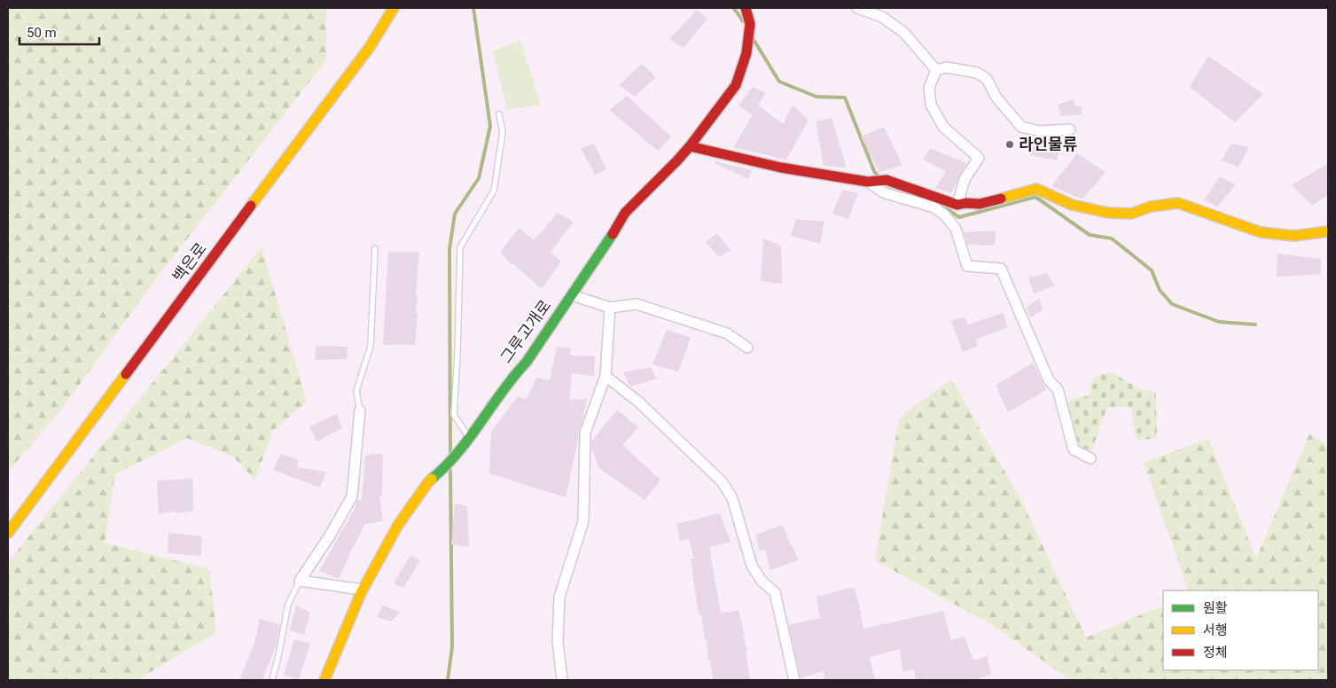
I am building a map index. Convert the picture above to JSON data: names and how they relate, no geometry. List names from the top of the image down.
{
  "streets": {
    "street": ["백은로", "그루고개로"]
  },
  "places": ["라인물류"],
  "legend": ["원활", "서행", "정체"],
  "scale_bar": "50 m"
}
